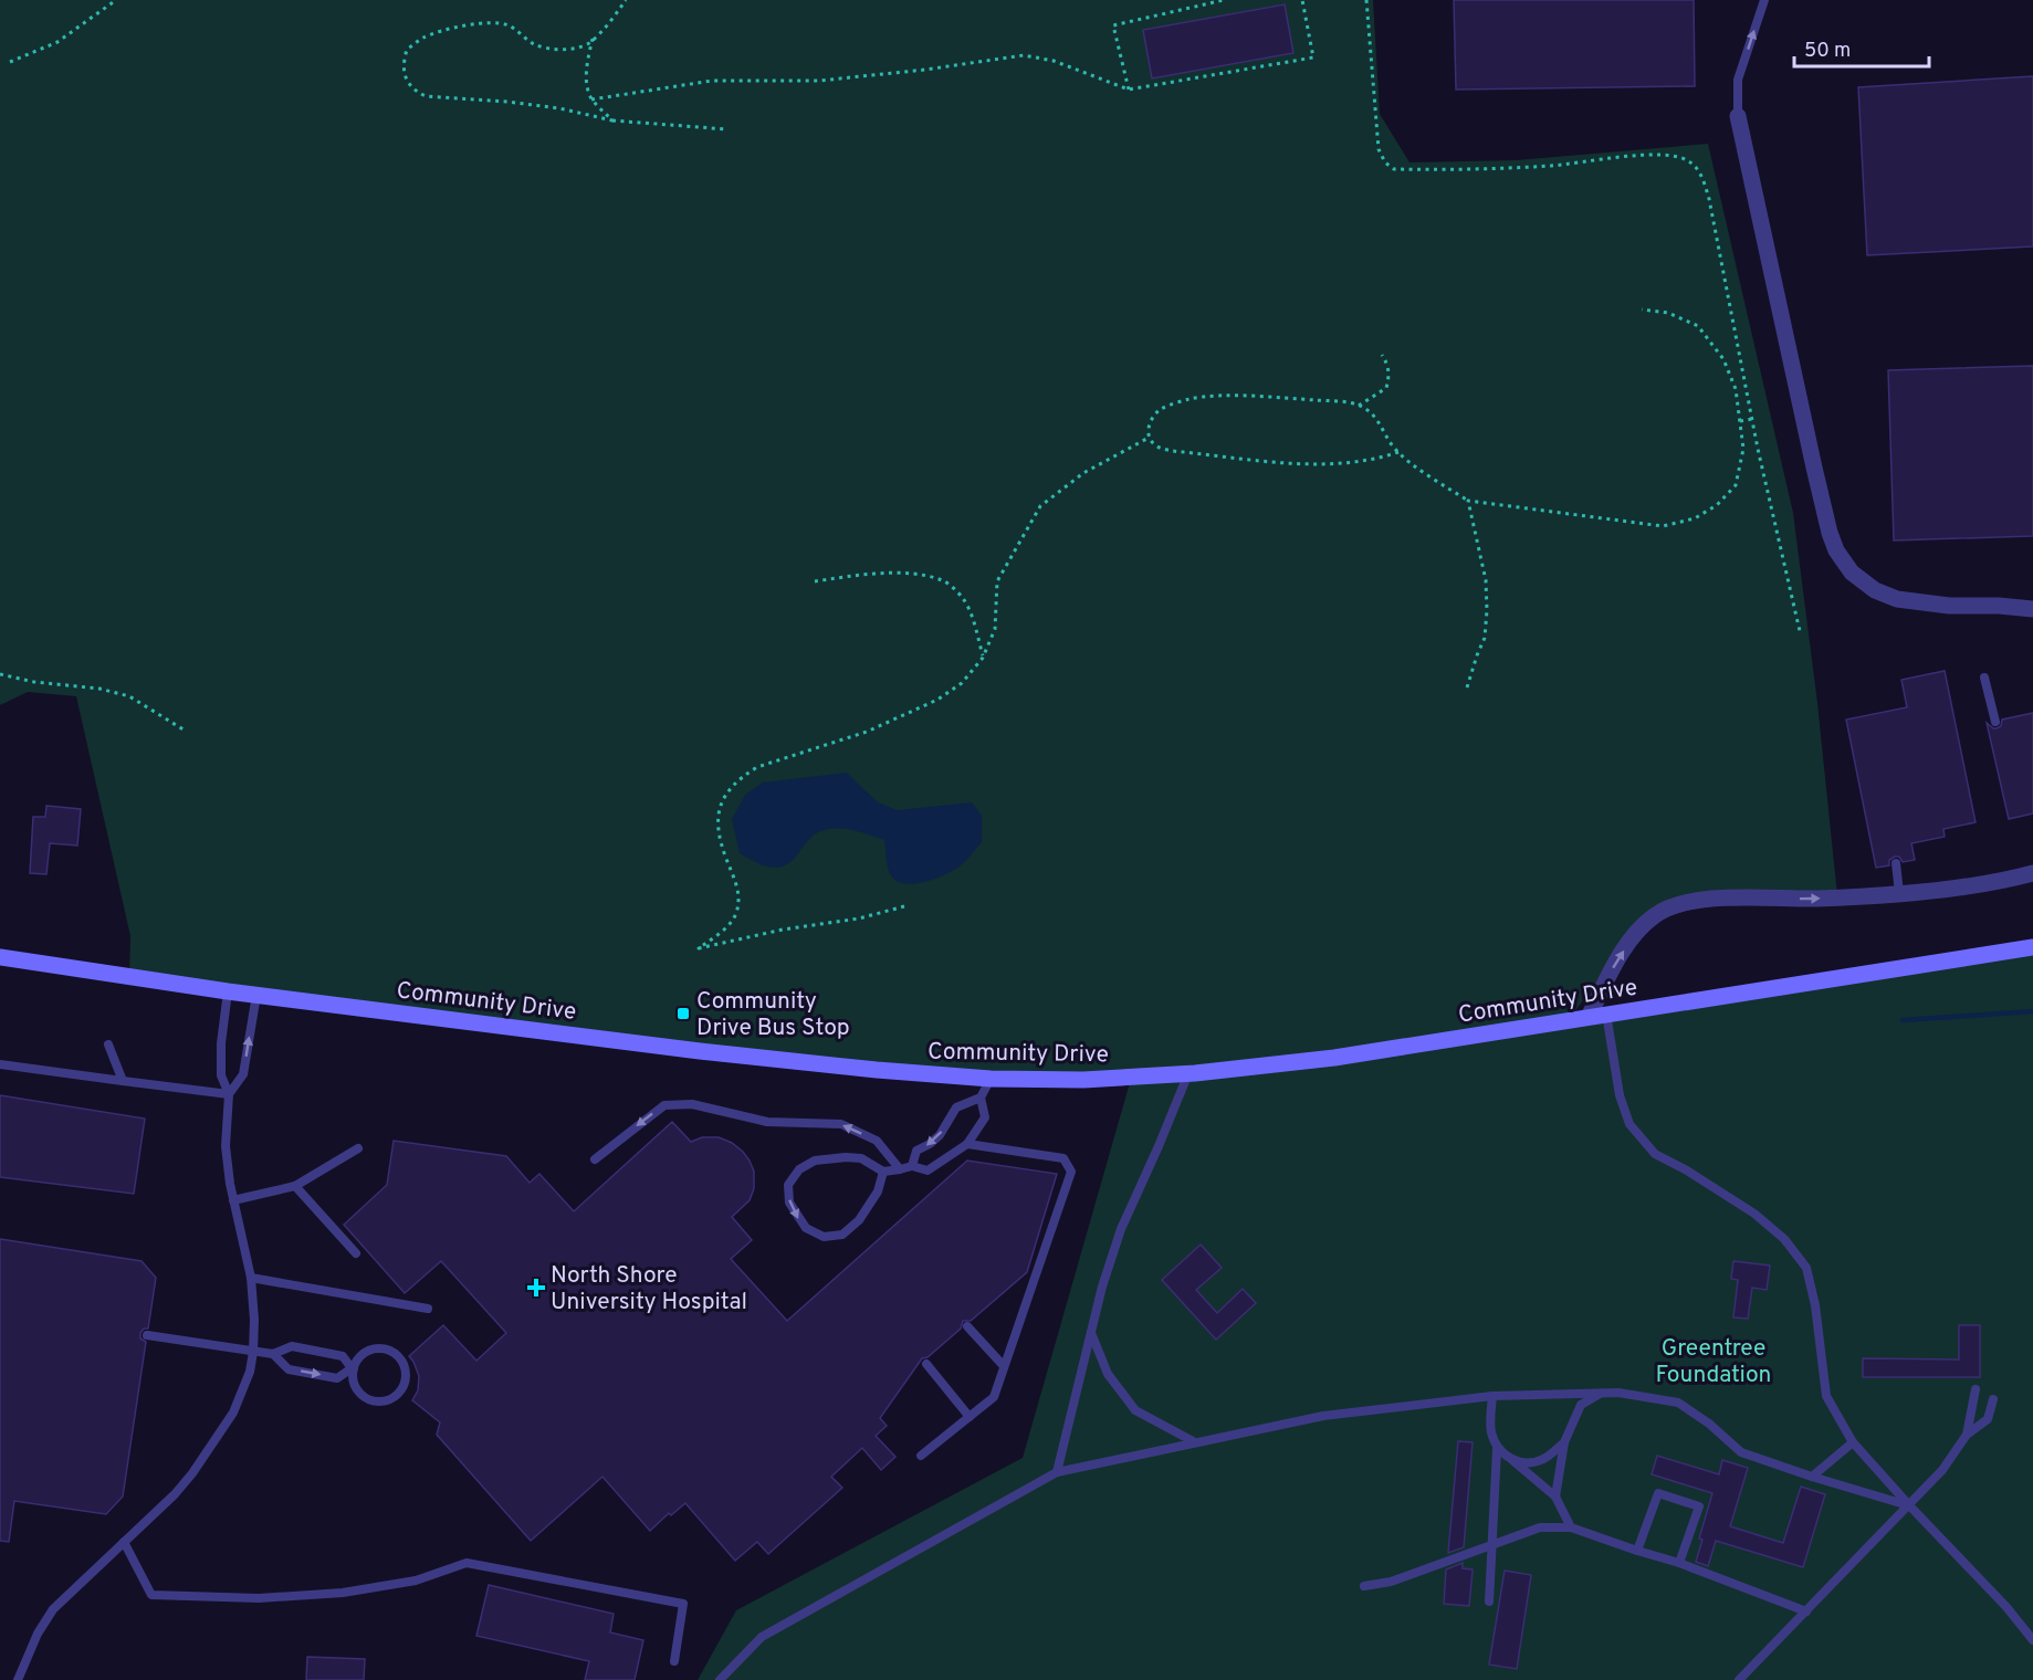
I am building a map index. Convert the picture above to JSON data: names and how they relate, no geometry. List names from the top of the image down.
{
  "streets": {
    "main road": ["Community Drive"]
  },
  "parks": ["Greentree Foundation"],
  "places": {
    "transit": ["Community Drive Bus Stop"],
    "health": ["North Shore University Hospital"]
  },
  "scale_bar": "50 m"
}
